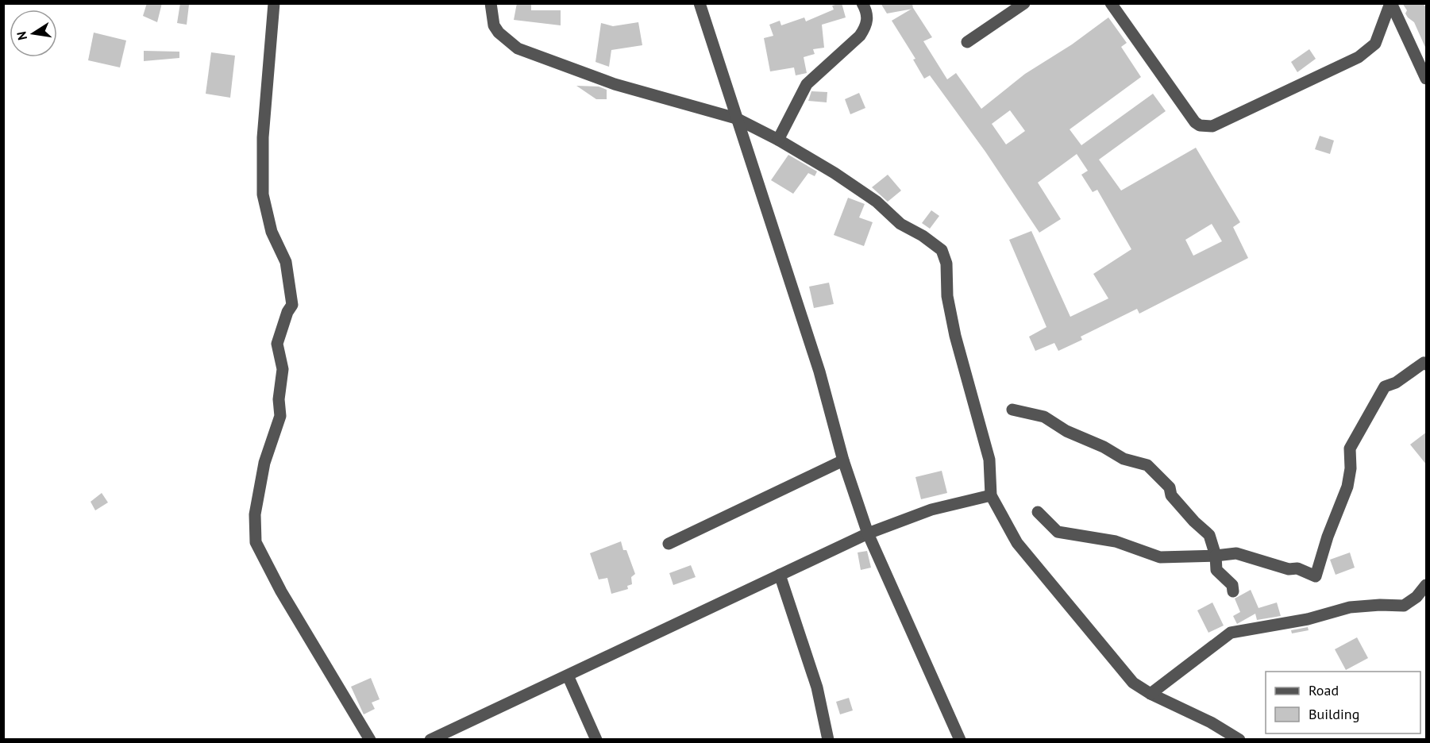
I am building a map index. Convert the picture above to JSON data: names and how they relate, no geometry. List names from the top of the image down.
{
  "legend": ["Road", "Building"],
  "north": "left"
}
